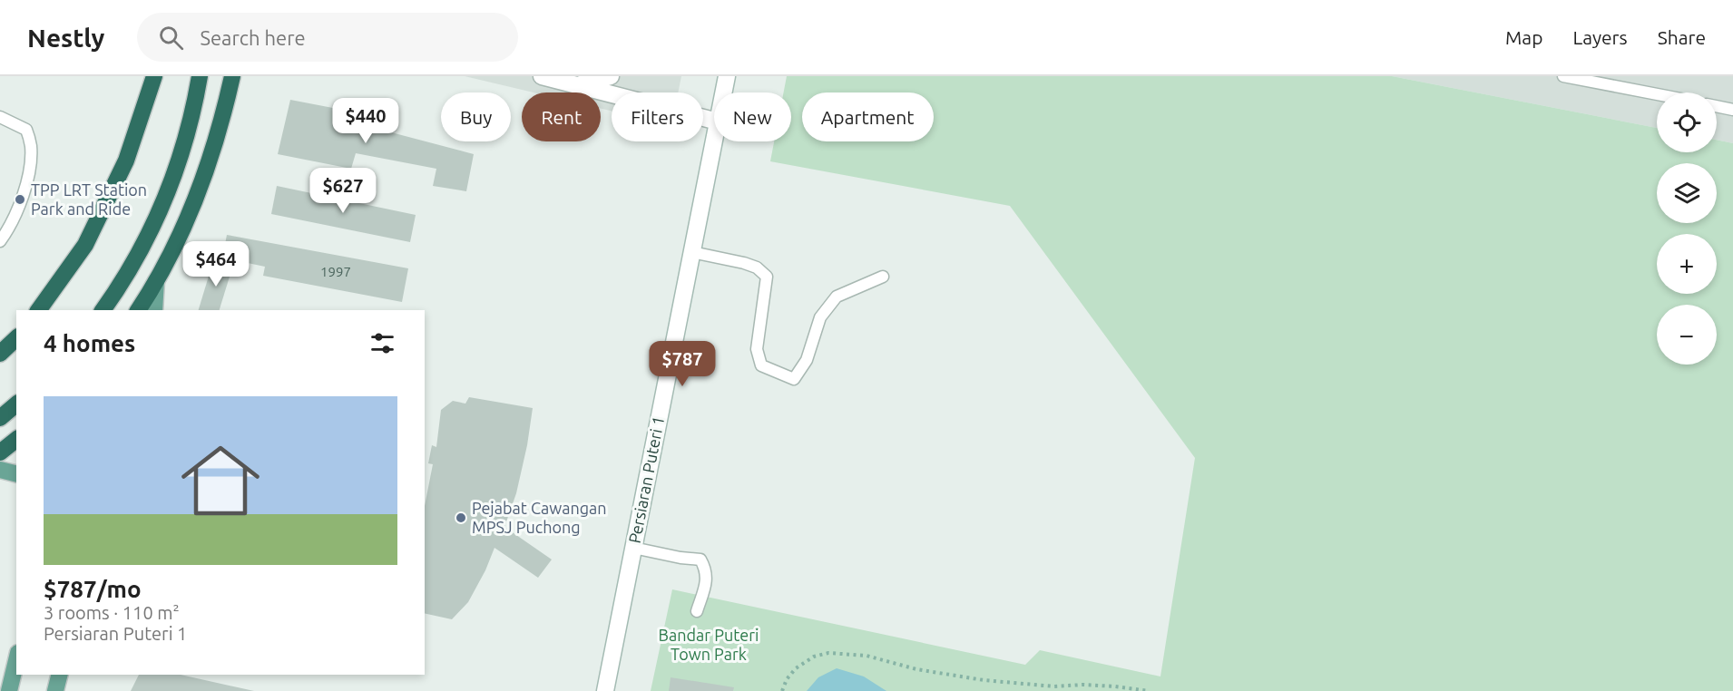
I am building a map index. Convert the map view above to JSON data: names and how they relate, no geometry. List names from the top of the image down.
{
  "streets": {
    "street": ["Persiaran Puteri 1"]
  },
  "parks": ["Bandar Puteri Town Park"],
  "places": ["TPP LRT Station Park and Ride", "Pejabat Cawangan MPSJ Puchong"],
  "house_numbers": ["1997"],
  "page": {
    "header": "Nestly",
    "search": "Search here",
    "nav": ["Map", "Layers", "Share"],
    "map_buttons": ["+", "−"],
    "chip": [
      "Buy",
      "Rent",
      "Filters",
      "New",
      "Apartment"
    ],
    "price": [
      "$440",
      "$627",
      "$464",
      "$787"
    ],
    "heading": "4 homes",
    "list": [
      {
        "name": "$787/mo",
        "note": "3 rooms · 110 m² · Persiaran Puteri 1"
      }
    ]
  }
}
